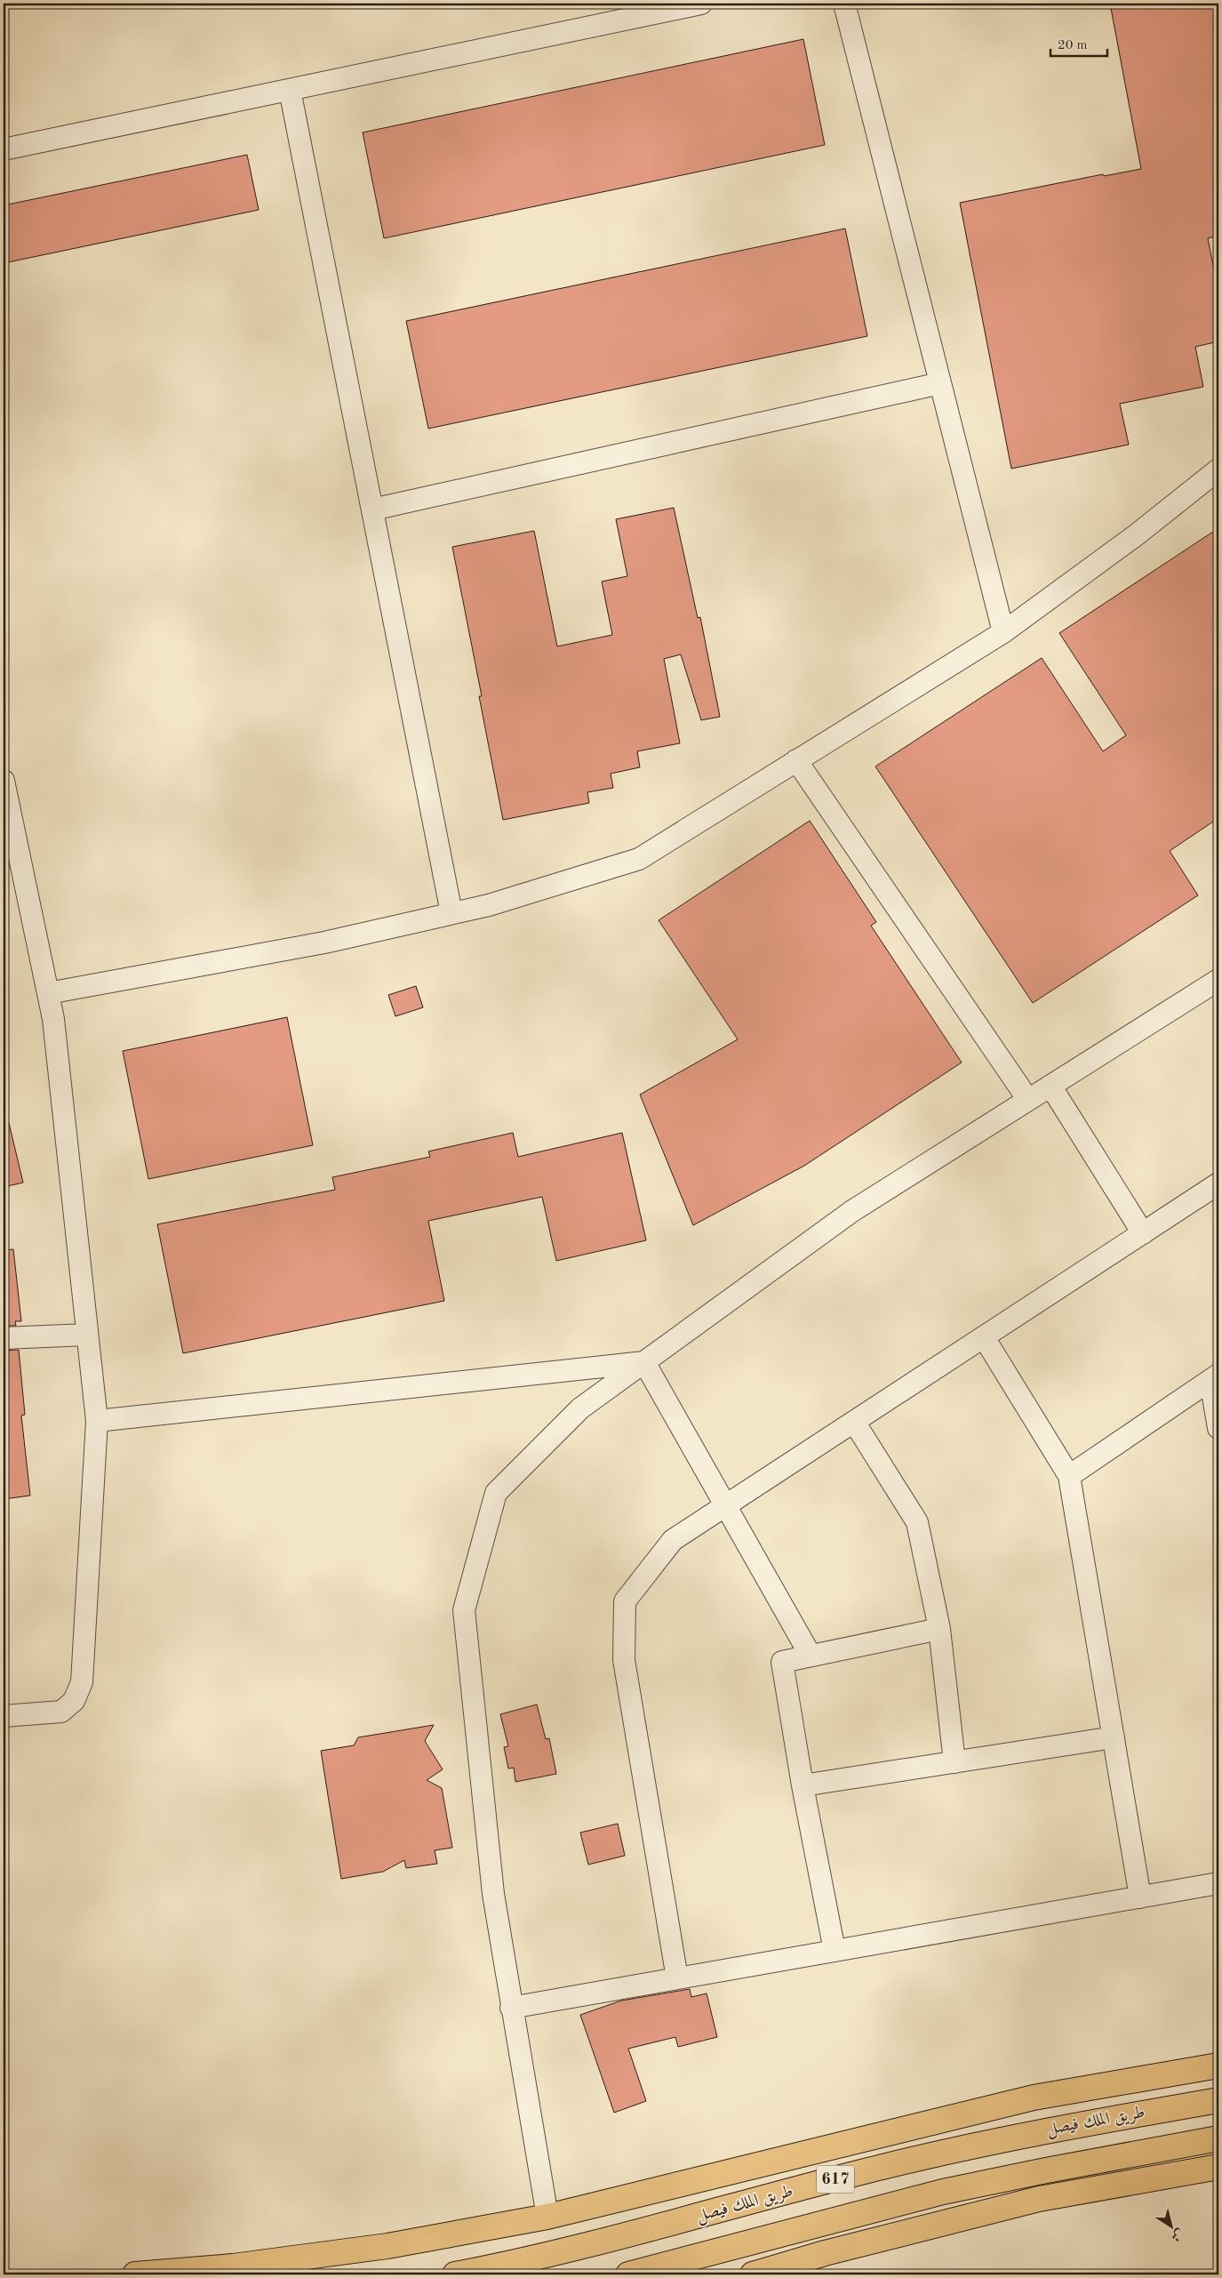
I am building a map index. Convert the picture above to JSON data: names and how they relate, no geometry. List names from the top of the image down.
{
  "streets": {
    "main road": ["طريق الملك فيصل", "617"]
  },
  "scale_bar": "20 m",
  "north": "bottom right"
}
